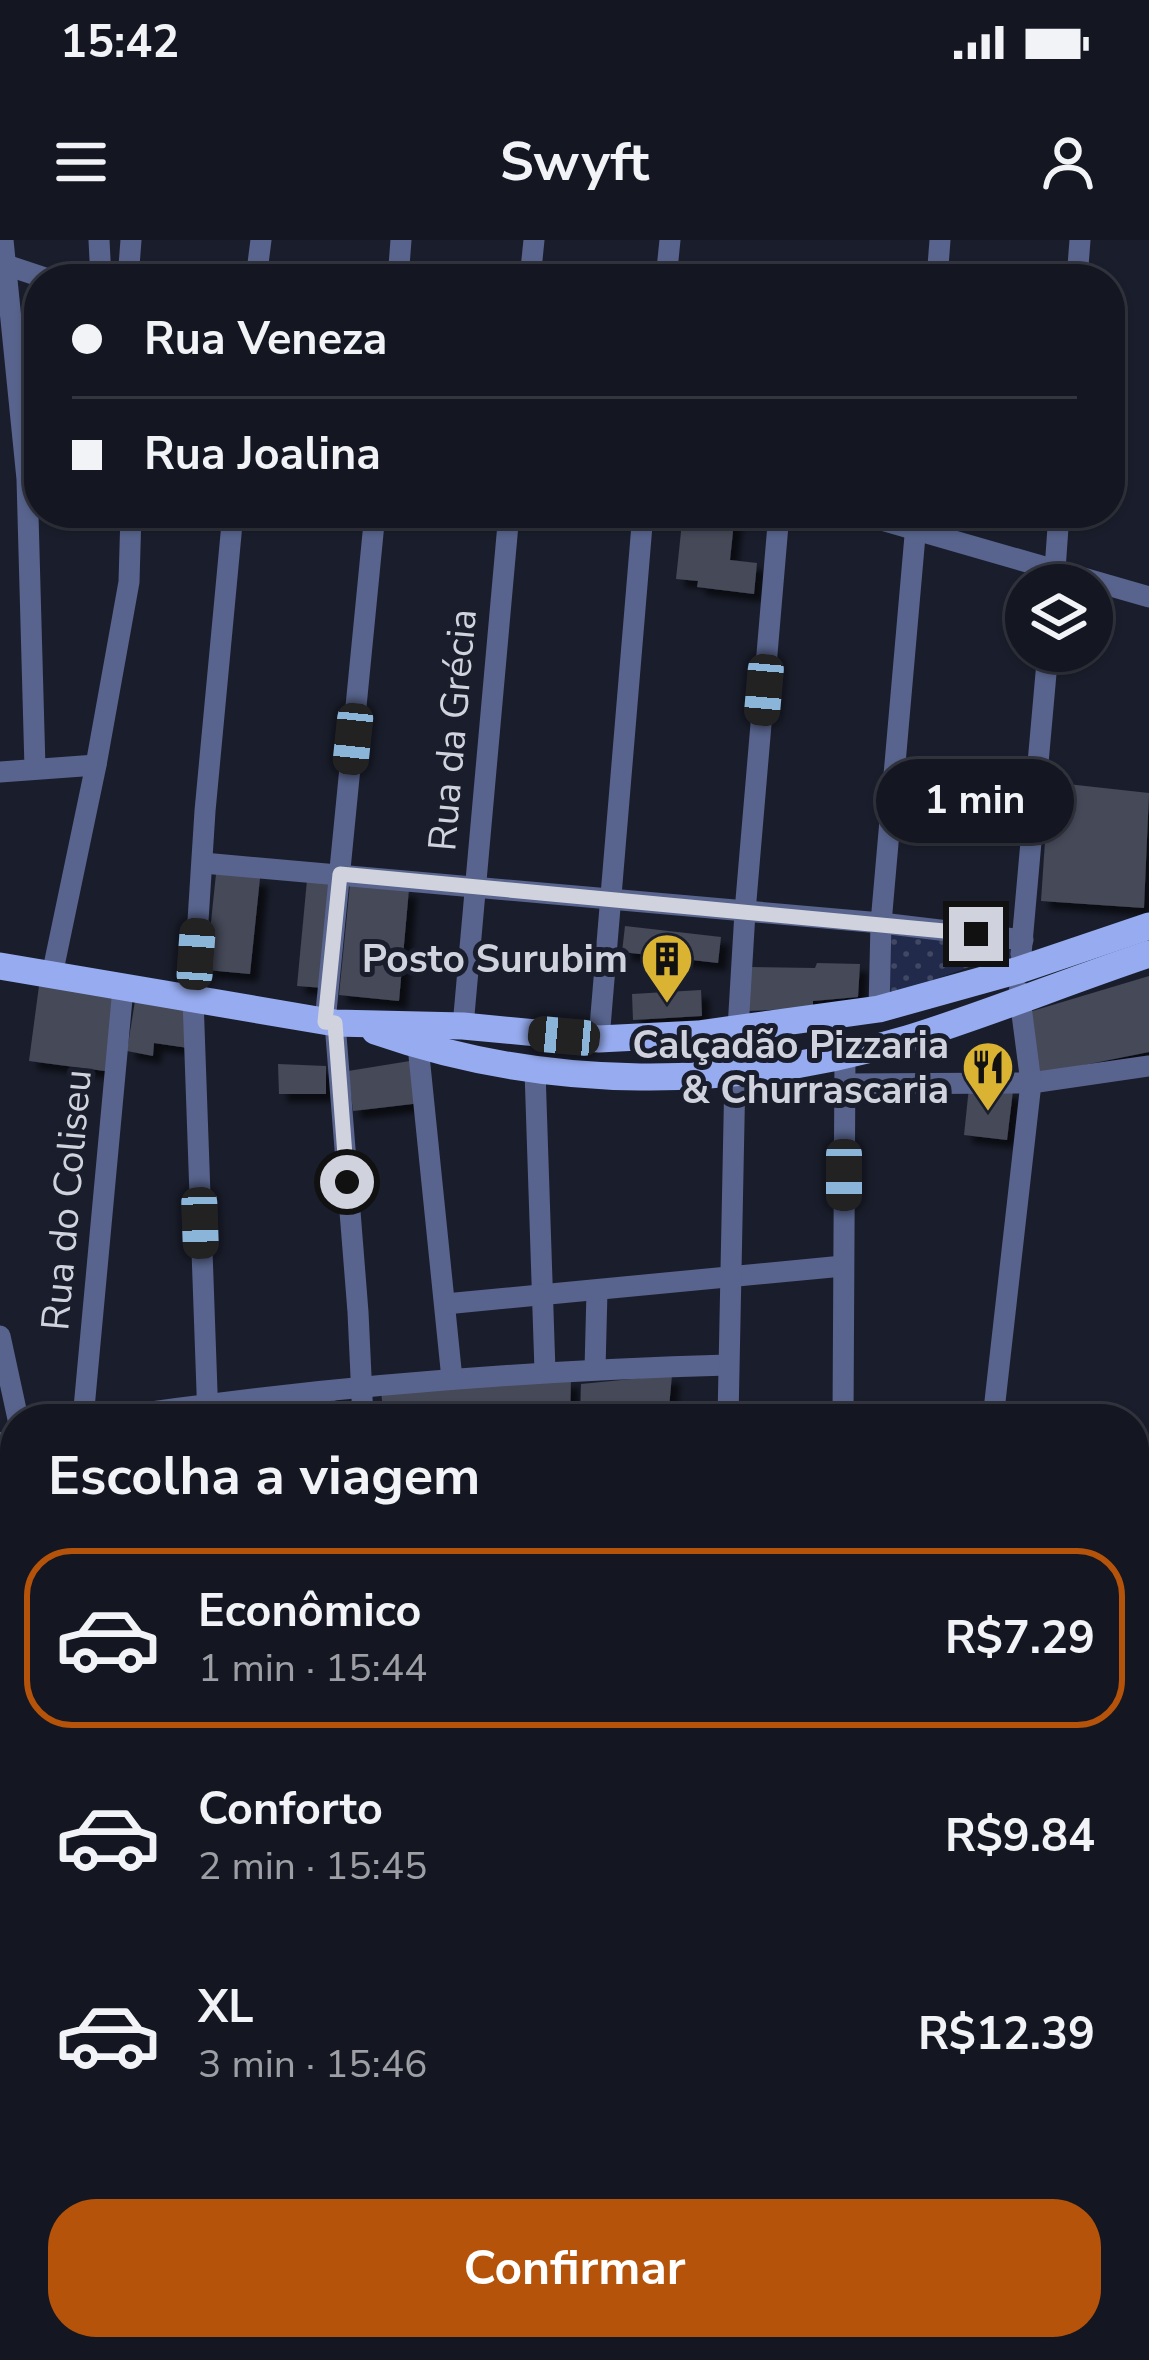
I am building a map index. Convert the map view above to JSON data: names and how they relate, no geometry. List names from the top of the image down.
{
  "streets": {
    "street": ["Rua da Grécia", "Rua do Coliseu"]
  },
  "places": {
    "building": ["Posto Surubim"],
    "restaurant": ["Calçadão Pizzaria & Churrascaria"]
  },
  "page": {
    "status": "15:42",
    "header": "Swyft",
    "banner": ["Rua Veneza", "Rua Joalina"],
    "bubble": "1 min",
    "heading": "Escolha a viagem",
    "list": [
      {
        "name": "Econômico",
        "note": "1 min · 15:44",
        "value": "R$7.29"
      },
      {
        "name": "Conforto",
        "note": "2 min · 15:45",
        "value": "R$9.84"
      },
      {
        "name": "XL",
        "note": "3 min · 15:46",
        "value": "R$12.39"
      }
    ],
    "buttons": "Confirmar"
  }
}
